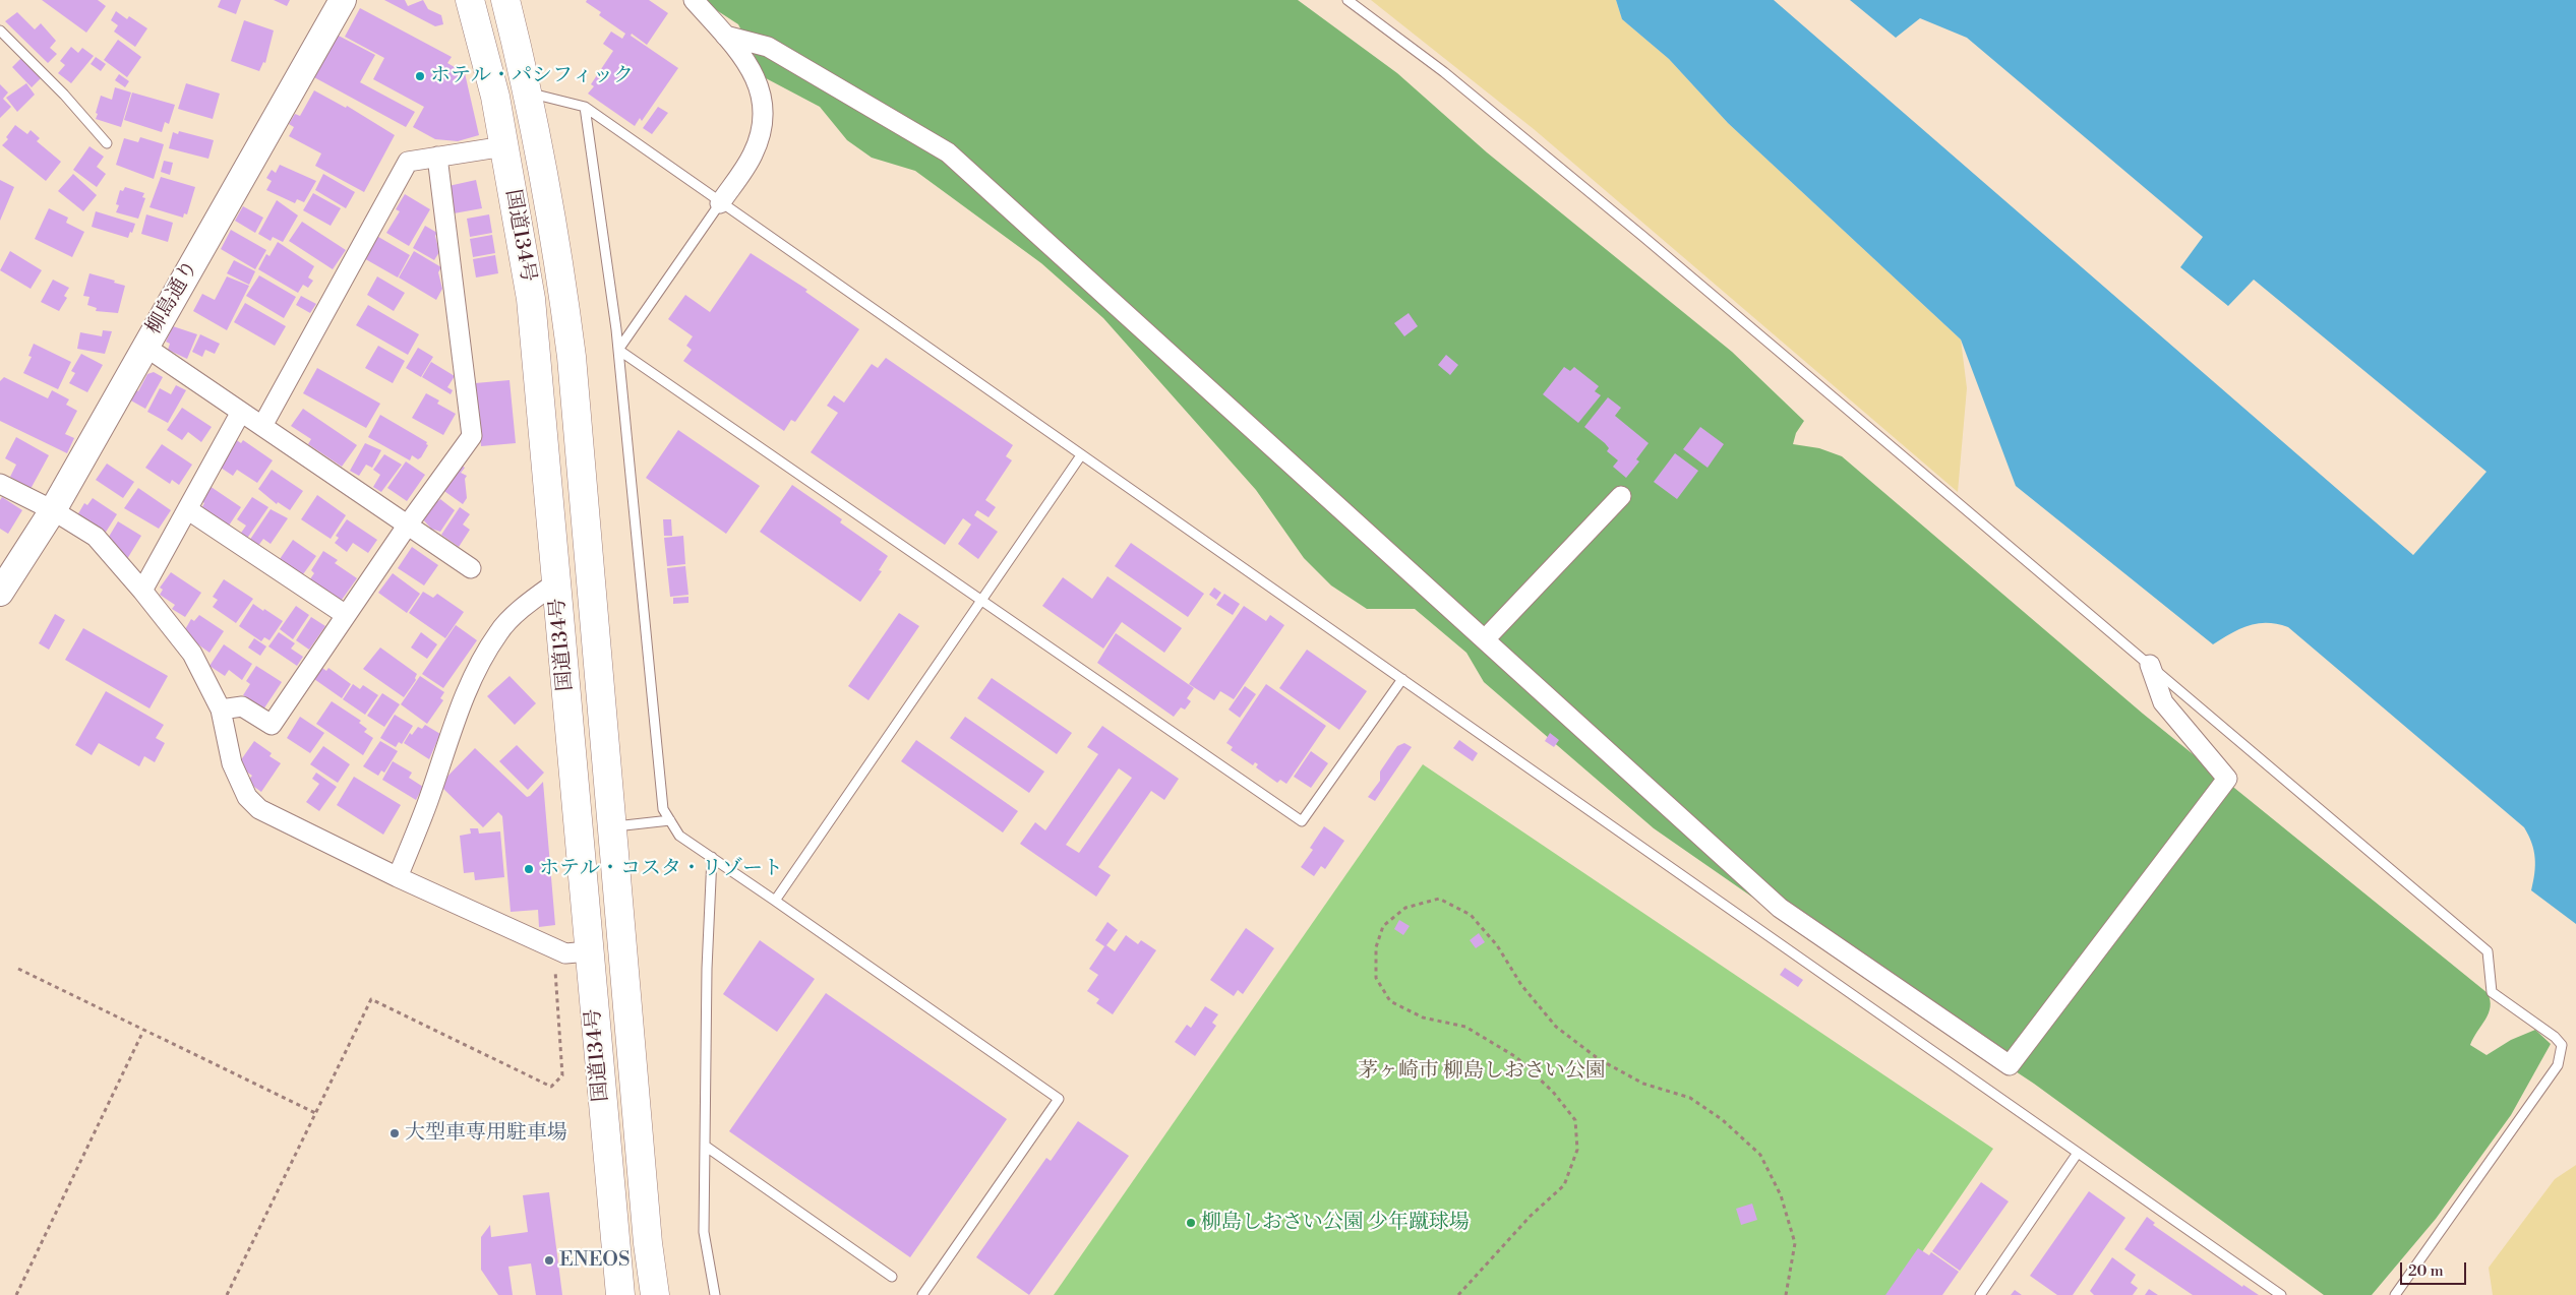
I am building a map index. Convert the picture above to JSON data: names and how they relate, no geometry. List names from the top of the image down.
{
  "streets": {
    "highway": ["国道134号"],
    "street": ["柳島通り"]
  },
  "parks": ["茅ヶ崎市 柳島しおさい公園"],
  "places": [
    "ホテル・パシフィック",
    "ホテル・コスタ・リゾート",
    "大型車専用駐車場",
    "柳島しおさい公園 少年蹴球場",
    "ENEOS"
  ],
  "scale_bar": "20 m"
}
